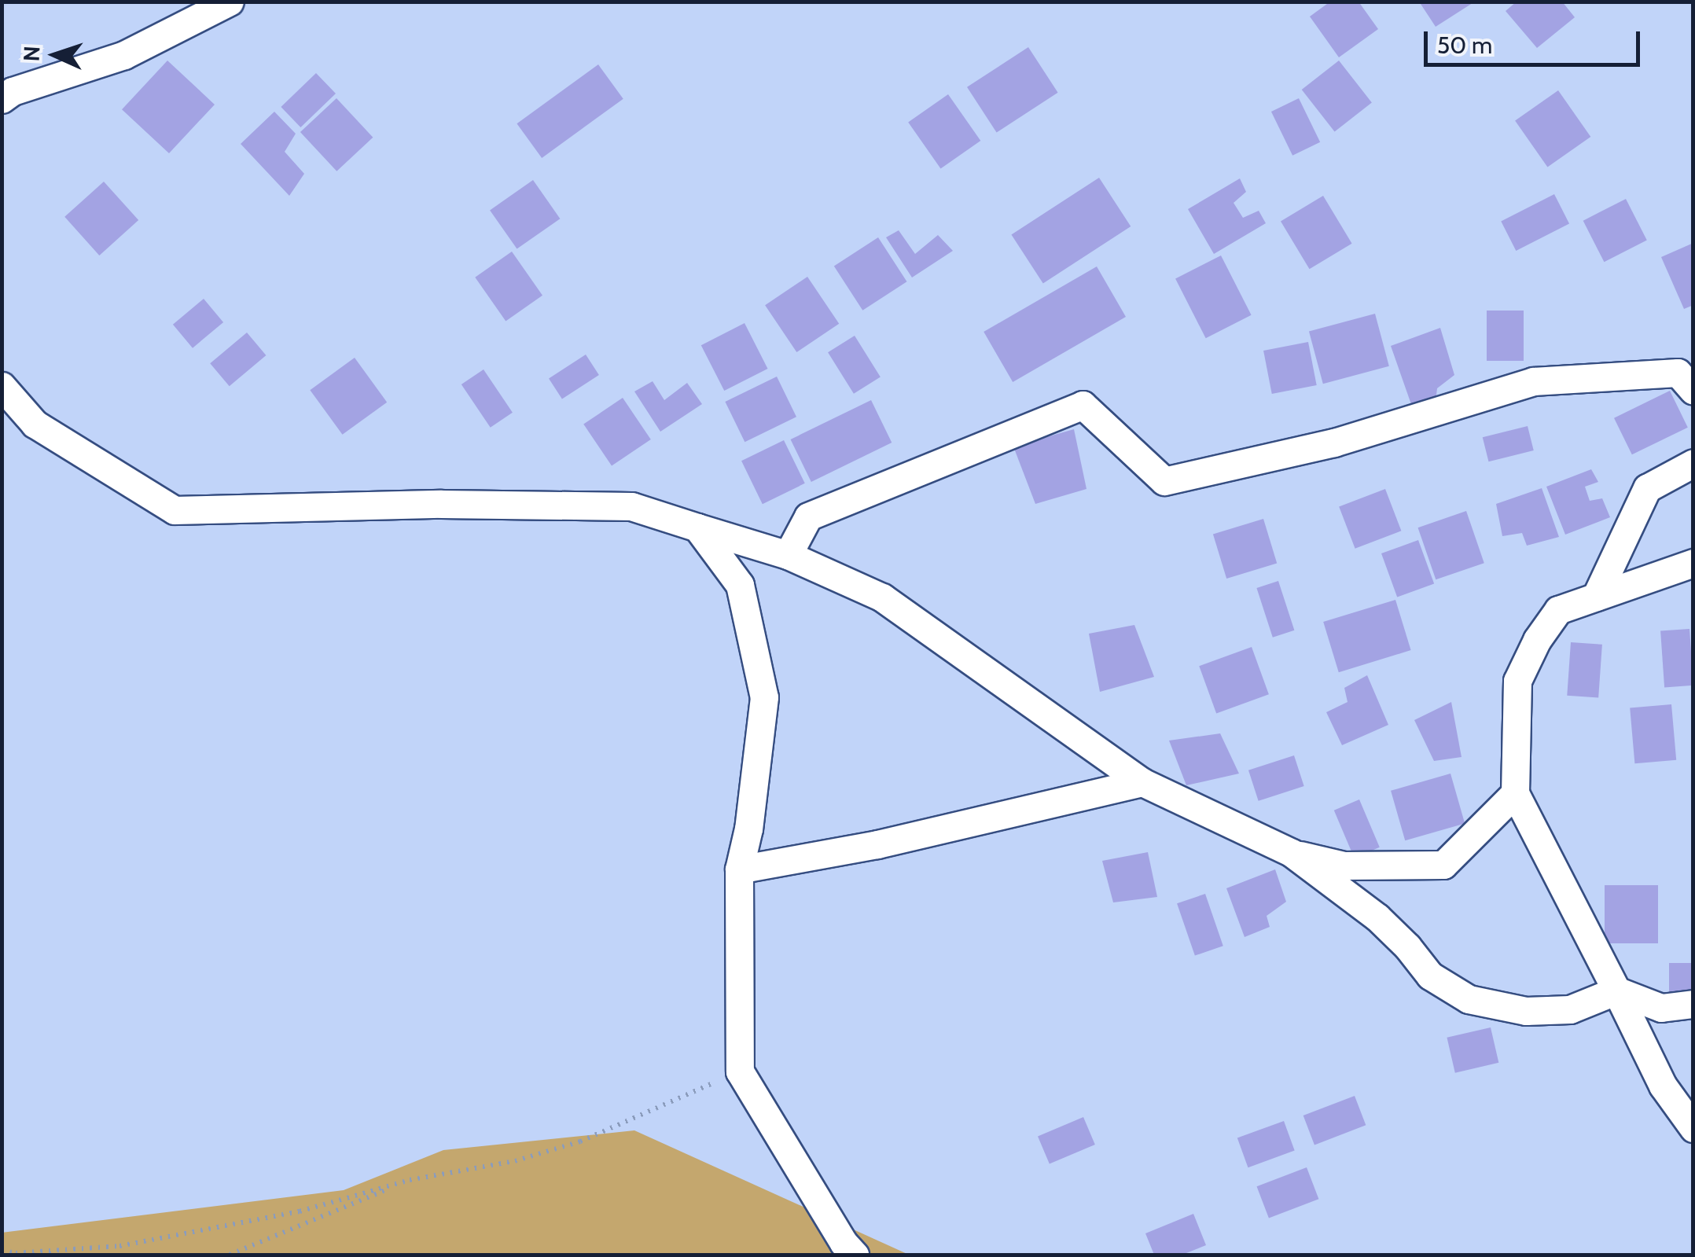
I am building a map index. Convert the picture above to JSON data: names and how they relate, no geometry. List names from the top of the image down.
{
  "scale_bar": "50 m",
  "north": "left"
}
